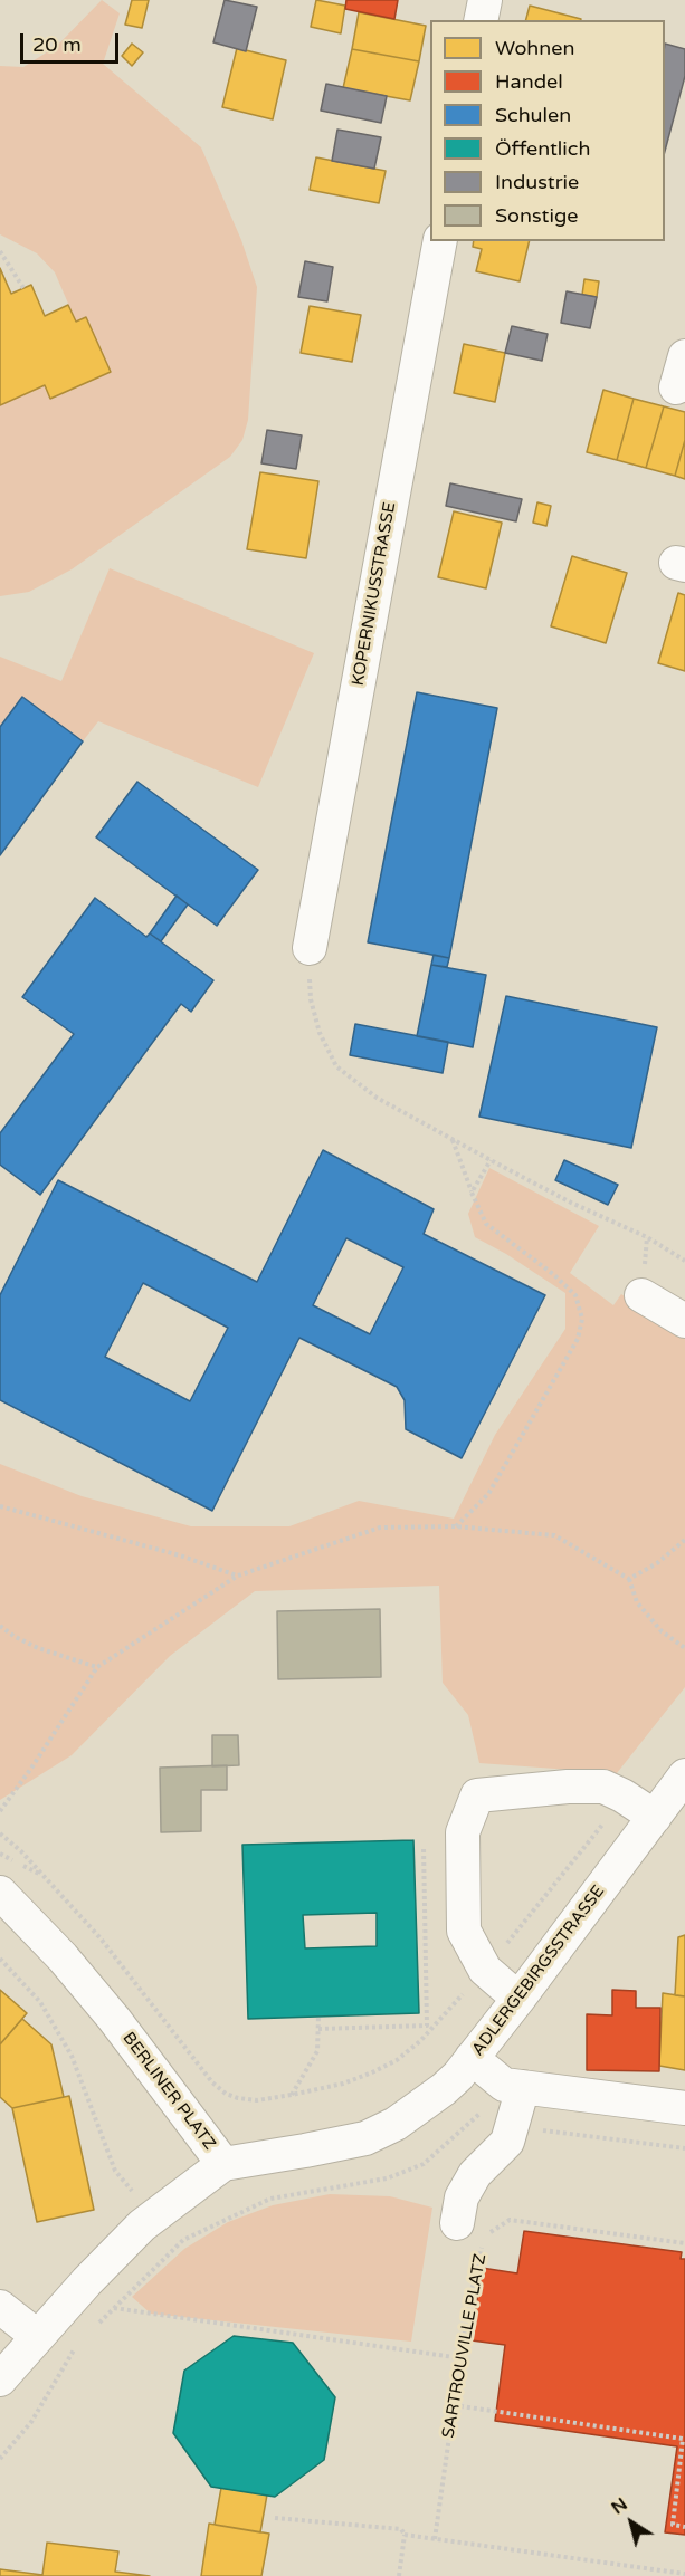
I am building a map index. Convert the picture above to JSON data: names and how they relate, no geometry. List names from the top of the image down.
{
  "streets": {
    "street": ["KOPERNIKUSSTRASSE", "ADLERGEBIRGSSTRASSE", "BERLINER PLATZ"],
    "path": ["SARTROUVILLE PLATZ"]
  },
  "crossings": [
    ["ADLERGEBIRGSSTRASSE", "BERLINER PLATZ"]
  ],
  "legend": [
    "Wohnen",
    "Handel",
    "Schulen",
    "Öffentlich",
    "Industrie",
    "Sonstige"
  ],
  "scale_bar": "20 m",
  "north": "top left"
}
